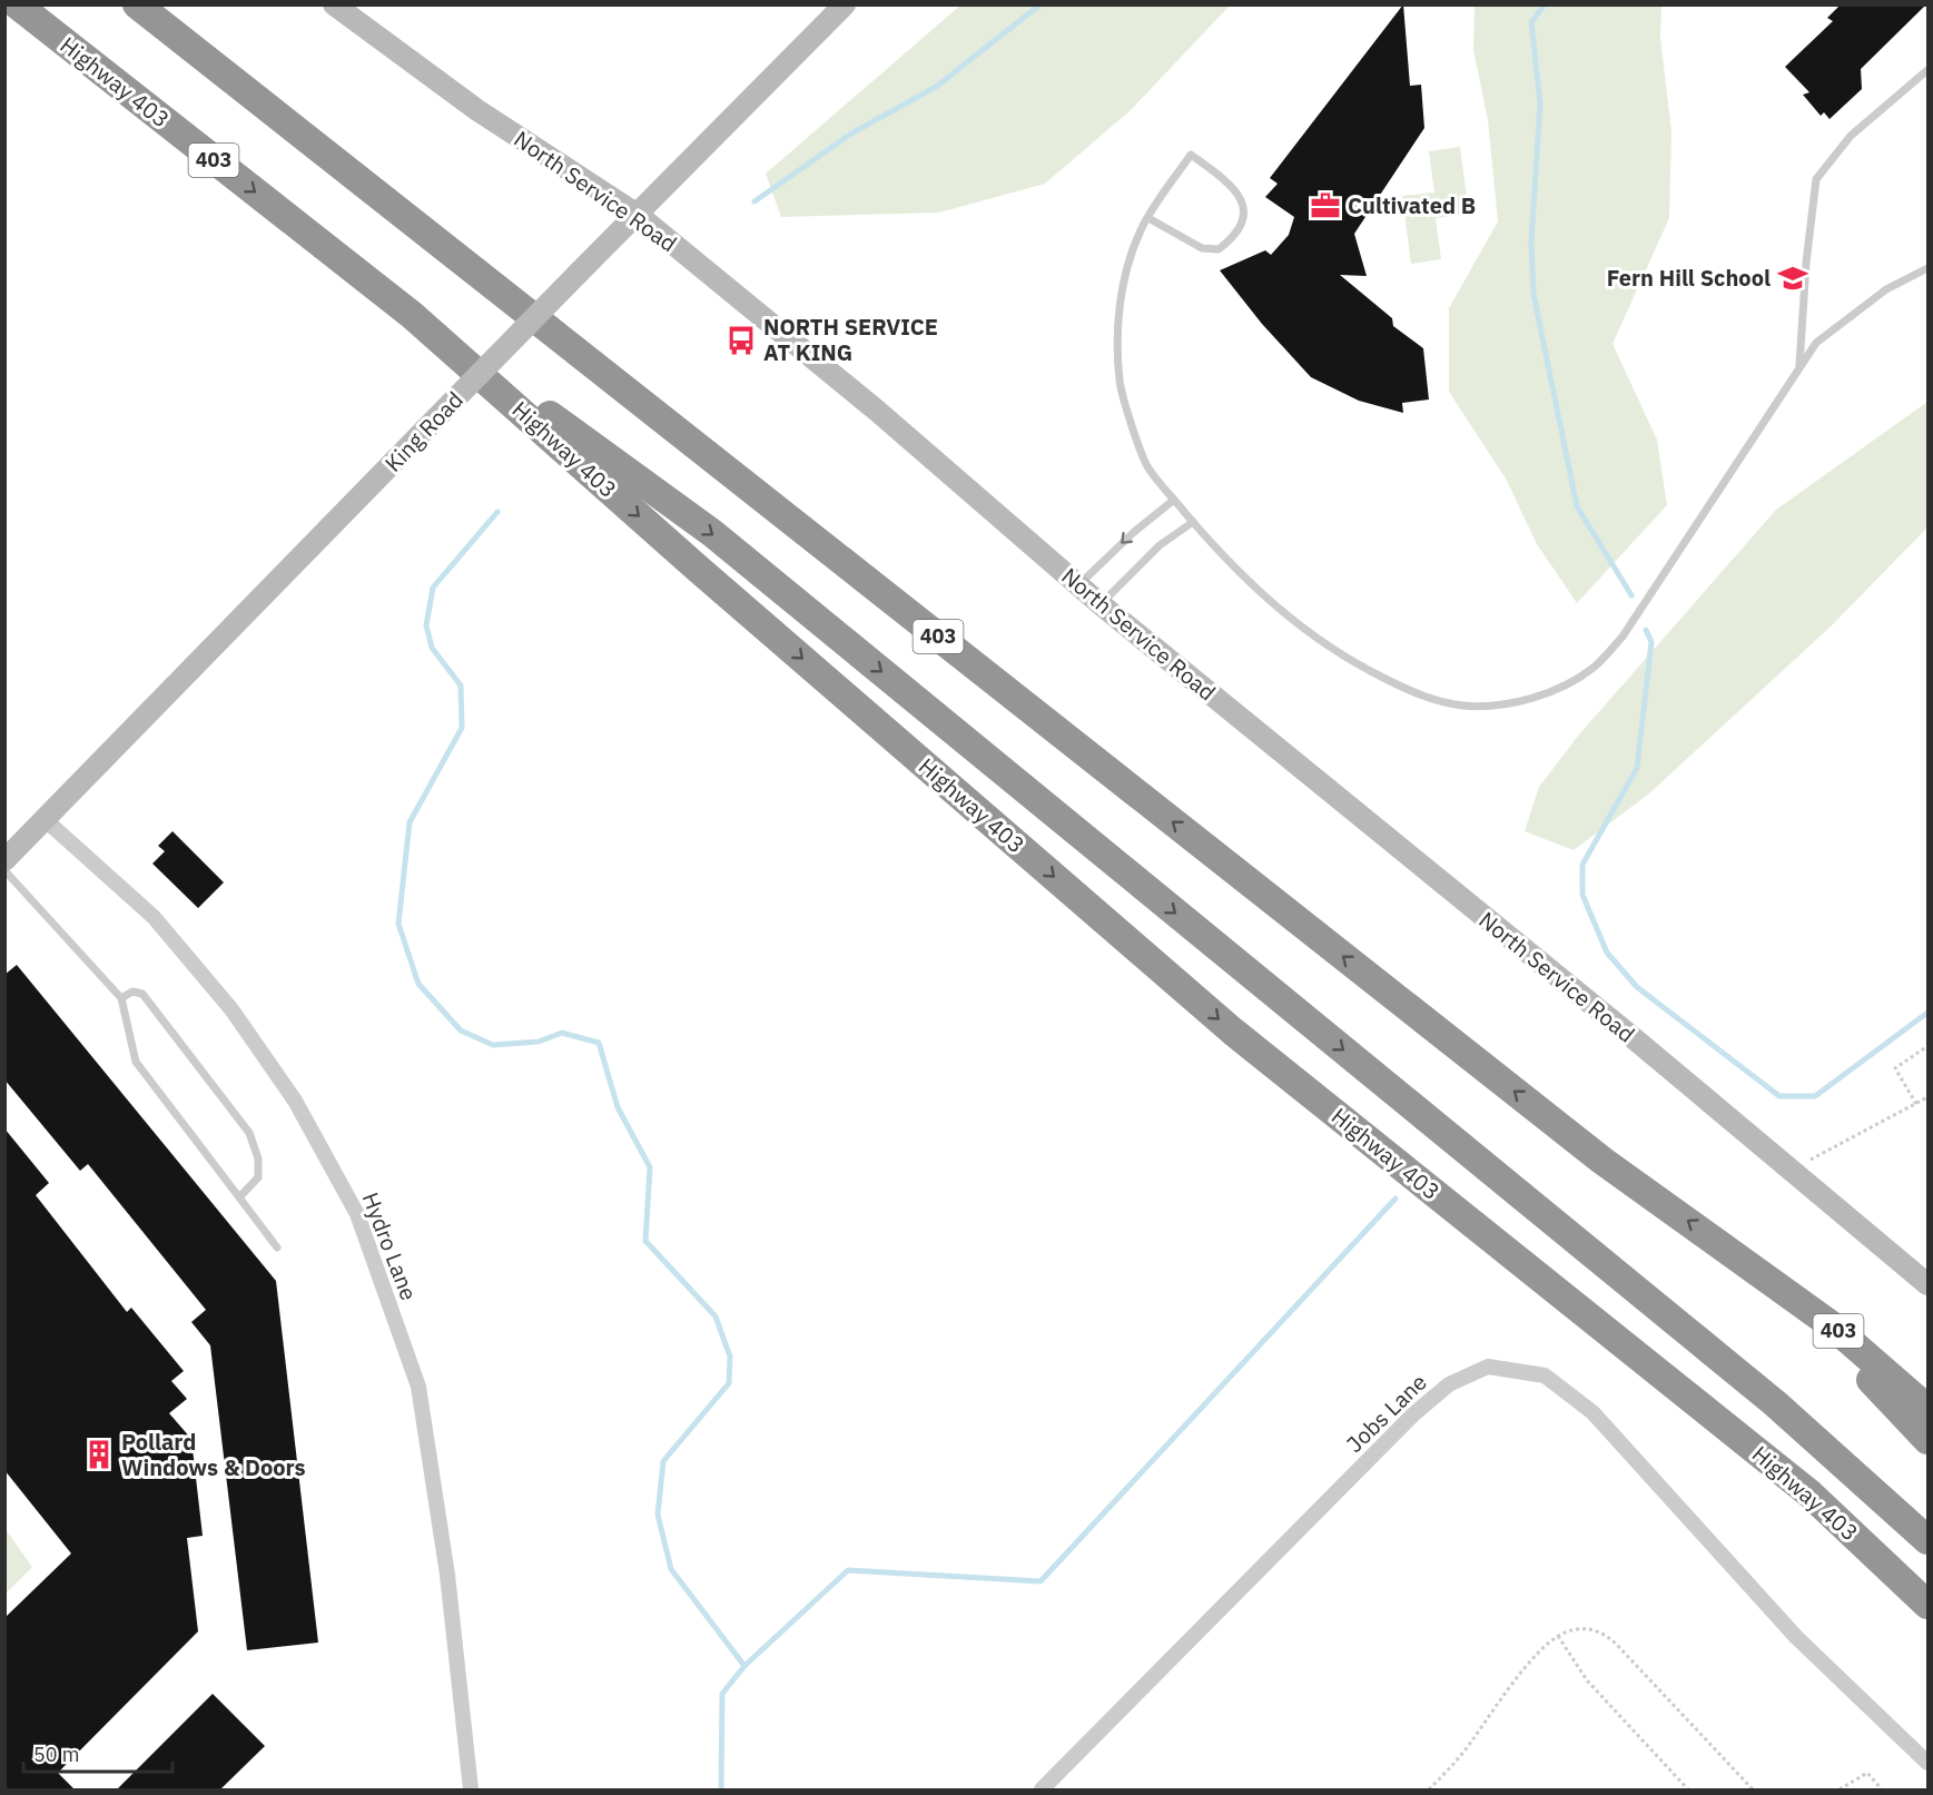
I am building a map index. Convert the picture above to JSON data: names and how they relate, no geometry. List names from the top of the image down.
{
  "streets": {
    "highway": ["Highway 403", "403"],
    "street": [
      "North Service Road",
      "King Road",
      "Hydro Lane",
      "Jobs Lane"
    ]
  },
  "crossings": [
    ["North Service Road", "King Road"],
    ["King Road", "Hydro Lane"]
  ],
  "places": {
    "office": ["Cultivated B"],
    "school or university": ["Fern Hill School"],
    "bus stop": ["NORTH SERVICE AT KING"],
    "building": ["Pollard Windows & Doors"]
  },
  "scale_bar": "50 m"
}
